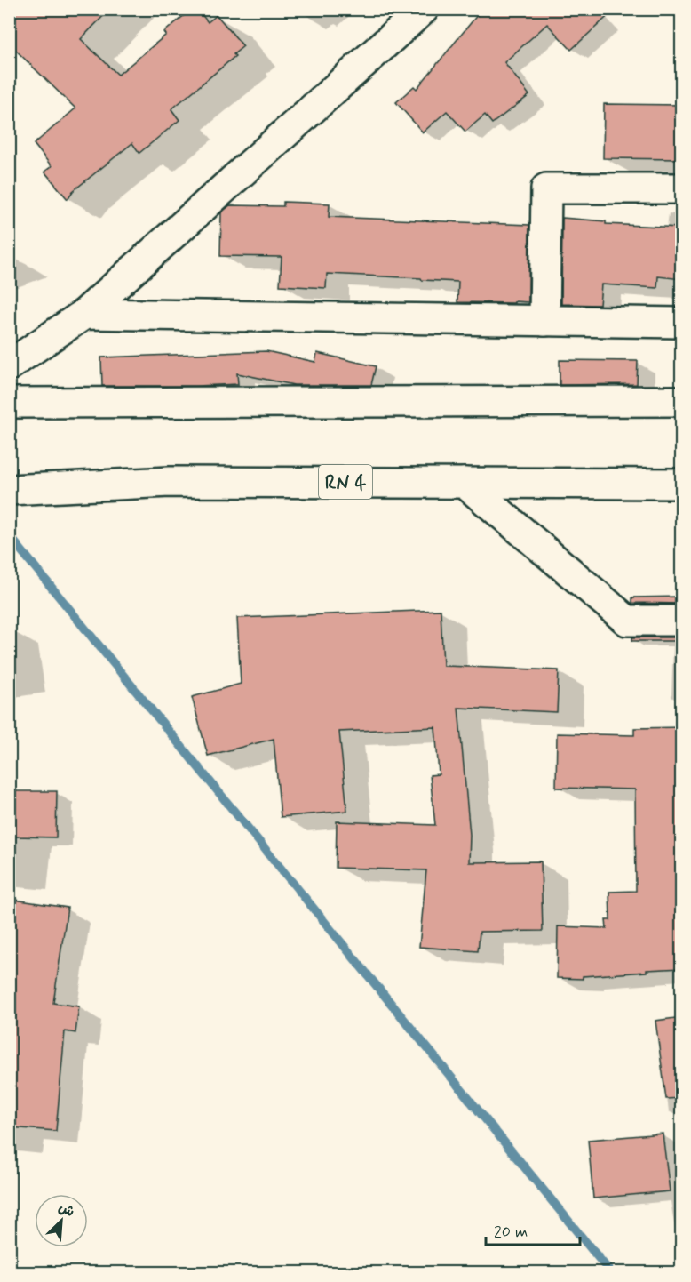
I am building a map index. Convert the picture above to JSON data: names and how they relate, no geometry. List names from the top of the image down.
{
  "streets": {
    "main road": ["RN 4"]
  },
  "scale_bar": "20 m",
  "north": "top right"
}
